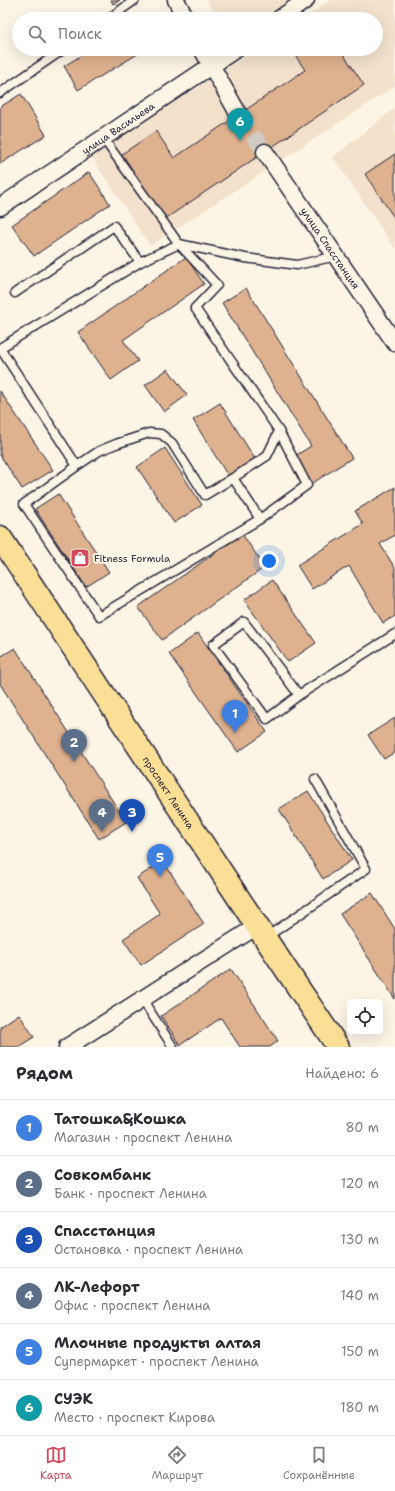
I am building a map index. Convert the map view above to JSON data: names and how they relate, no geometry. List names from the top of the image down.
{
  "streets": {
    "main road": ["проспект Ленина"],
    "street": ["улица Васильева", "улица Спасстанция"]
  },
  "places": {
    "shop": ["Fitness Formula"]
  },
  "page": {
    "search": "Поиск",
    "pins": [
      "6",
      "1",
      "2",
      "3",
      "4",
      "5"
    ],
    "heading": ["Рядом", "Найдено: 6"],
    "list": [
      {
        "mark": "1",
        "name": "Татошка&Кошка",
        "note": "Магазин · проспект Ленина",
        "value": "80 m"
      },
      {
        "mark": "2",
        "name": "Совкомбанк",
        "note": "Банк · проспект Ленина",
        "value": "120 m"
      },
      {
        "mark": "3",
        "name": "Спасстанция",
        "note": "Остановка · проспект Ленина",
        "value": "130 m"
      },
      {
        "mark": "4",
        "name": "ЛК-Лефорт",
        "note": "Офис · проспект Ленина",
        "value": "140 m"
      },
      {
        "mark": "5",
        "name": "Млочные продукты алтая",
        "note": "Супермаркет · проспект Ленина",
        "value": "150 m"
      },
      {
        "mark": "6",
        "name": "СУЭК",
        "note": "Место · проспект Кирова",
        "value": "180 m"
      }
    ],
    "nav": ["Карта", "Маршрут", "Сохранённые"]
  }
}
